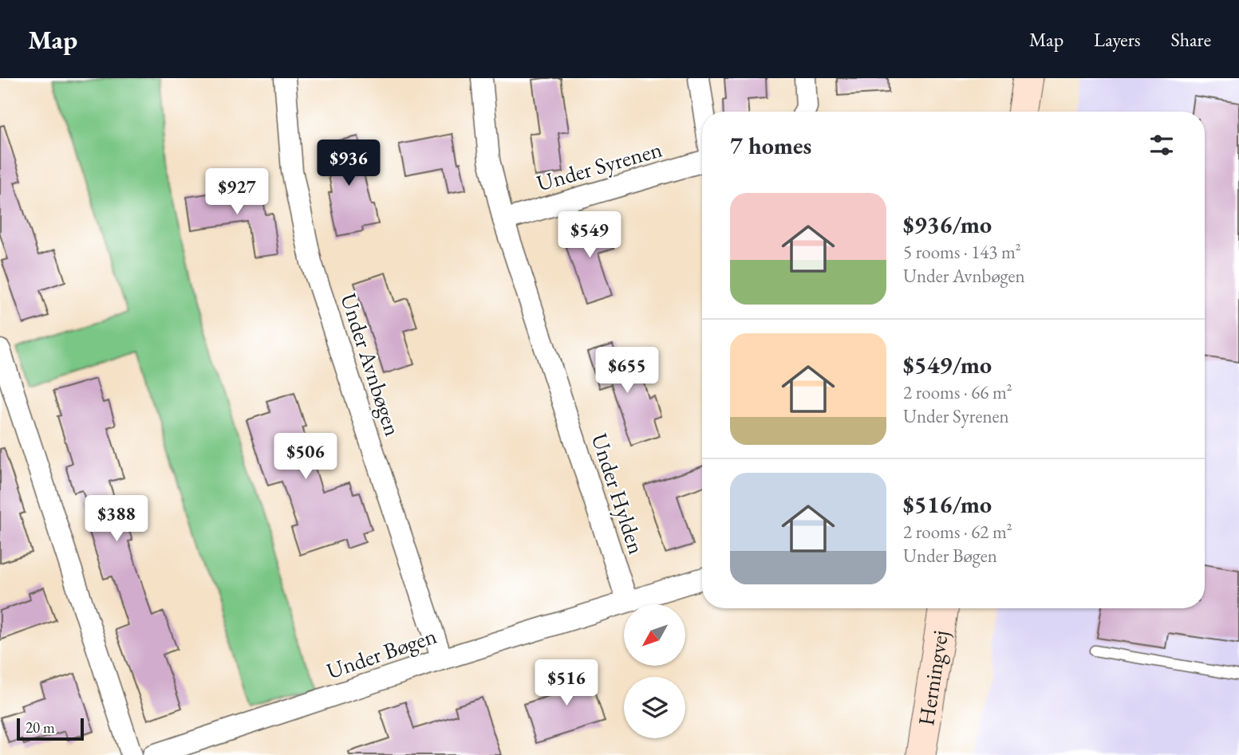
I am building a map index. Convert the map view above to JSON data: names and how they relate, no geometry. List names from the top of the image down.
{
  "streets": {
    "main road": ["Herningvej"],
    "street": [
      "Under Syrenen",
      "Under Avnbøgen",
      "Under Hylden",
      "Under Bøgen"
    ]
  },
  "crossings": [
    ["Under Syrenen", "Under Hylden"],
    ["Under Avnbøgen", "Under Bøgen"],
    ["Under Hylden", "Under Bøgen"]
  ],
  "scale_bar": "20 m",
  "north": "bottom left",
  "page": {
    "header": "Map",
    "nav": ["Map", "Layers", "Share"],
    "heading": "7 homes",
    "price": [
      "$936",
      "$927",
      "$549",
      "$655",
      "$506",
      "$388",
      "$516"
    ],
    "list": [
      {
        "name": "$936/mo",
        "note": "5 rooms · 143 m² · Under Avnbøgen"
      },
      {
        "name": "$549/mo",
        "note": "2 rooms · 66 m² · Under Syrenen"
      },
      {
        "name": "$516/mo",
        "note": "2 rooms · 62 m² · Under Bøgen"
      }
    ],
    "scale": "20 m"
  }
}
